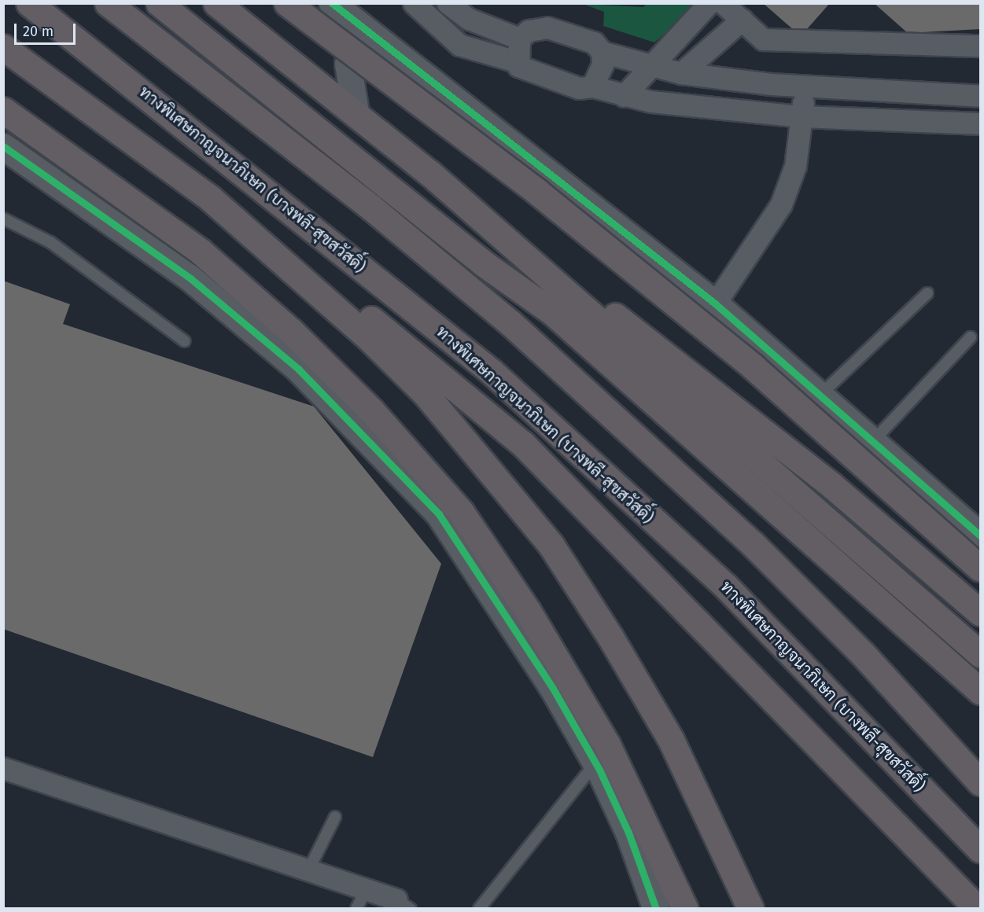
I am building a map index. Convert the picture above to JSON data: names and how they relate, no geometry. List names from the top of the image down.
{
  "streets": {
    "highway": ["ทางพิเศษกาญจนาภิเษก (บางพลี-สุขสวัสดิ์)"]
  },
  "scale_bar": "20 m"
}
